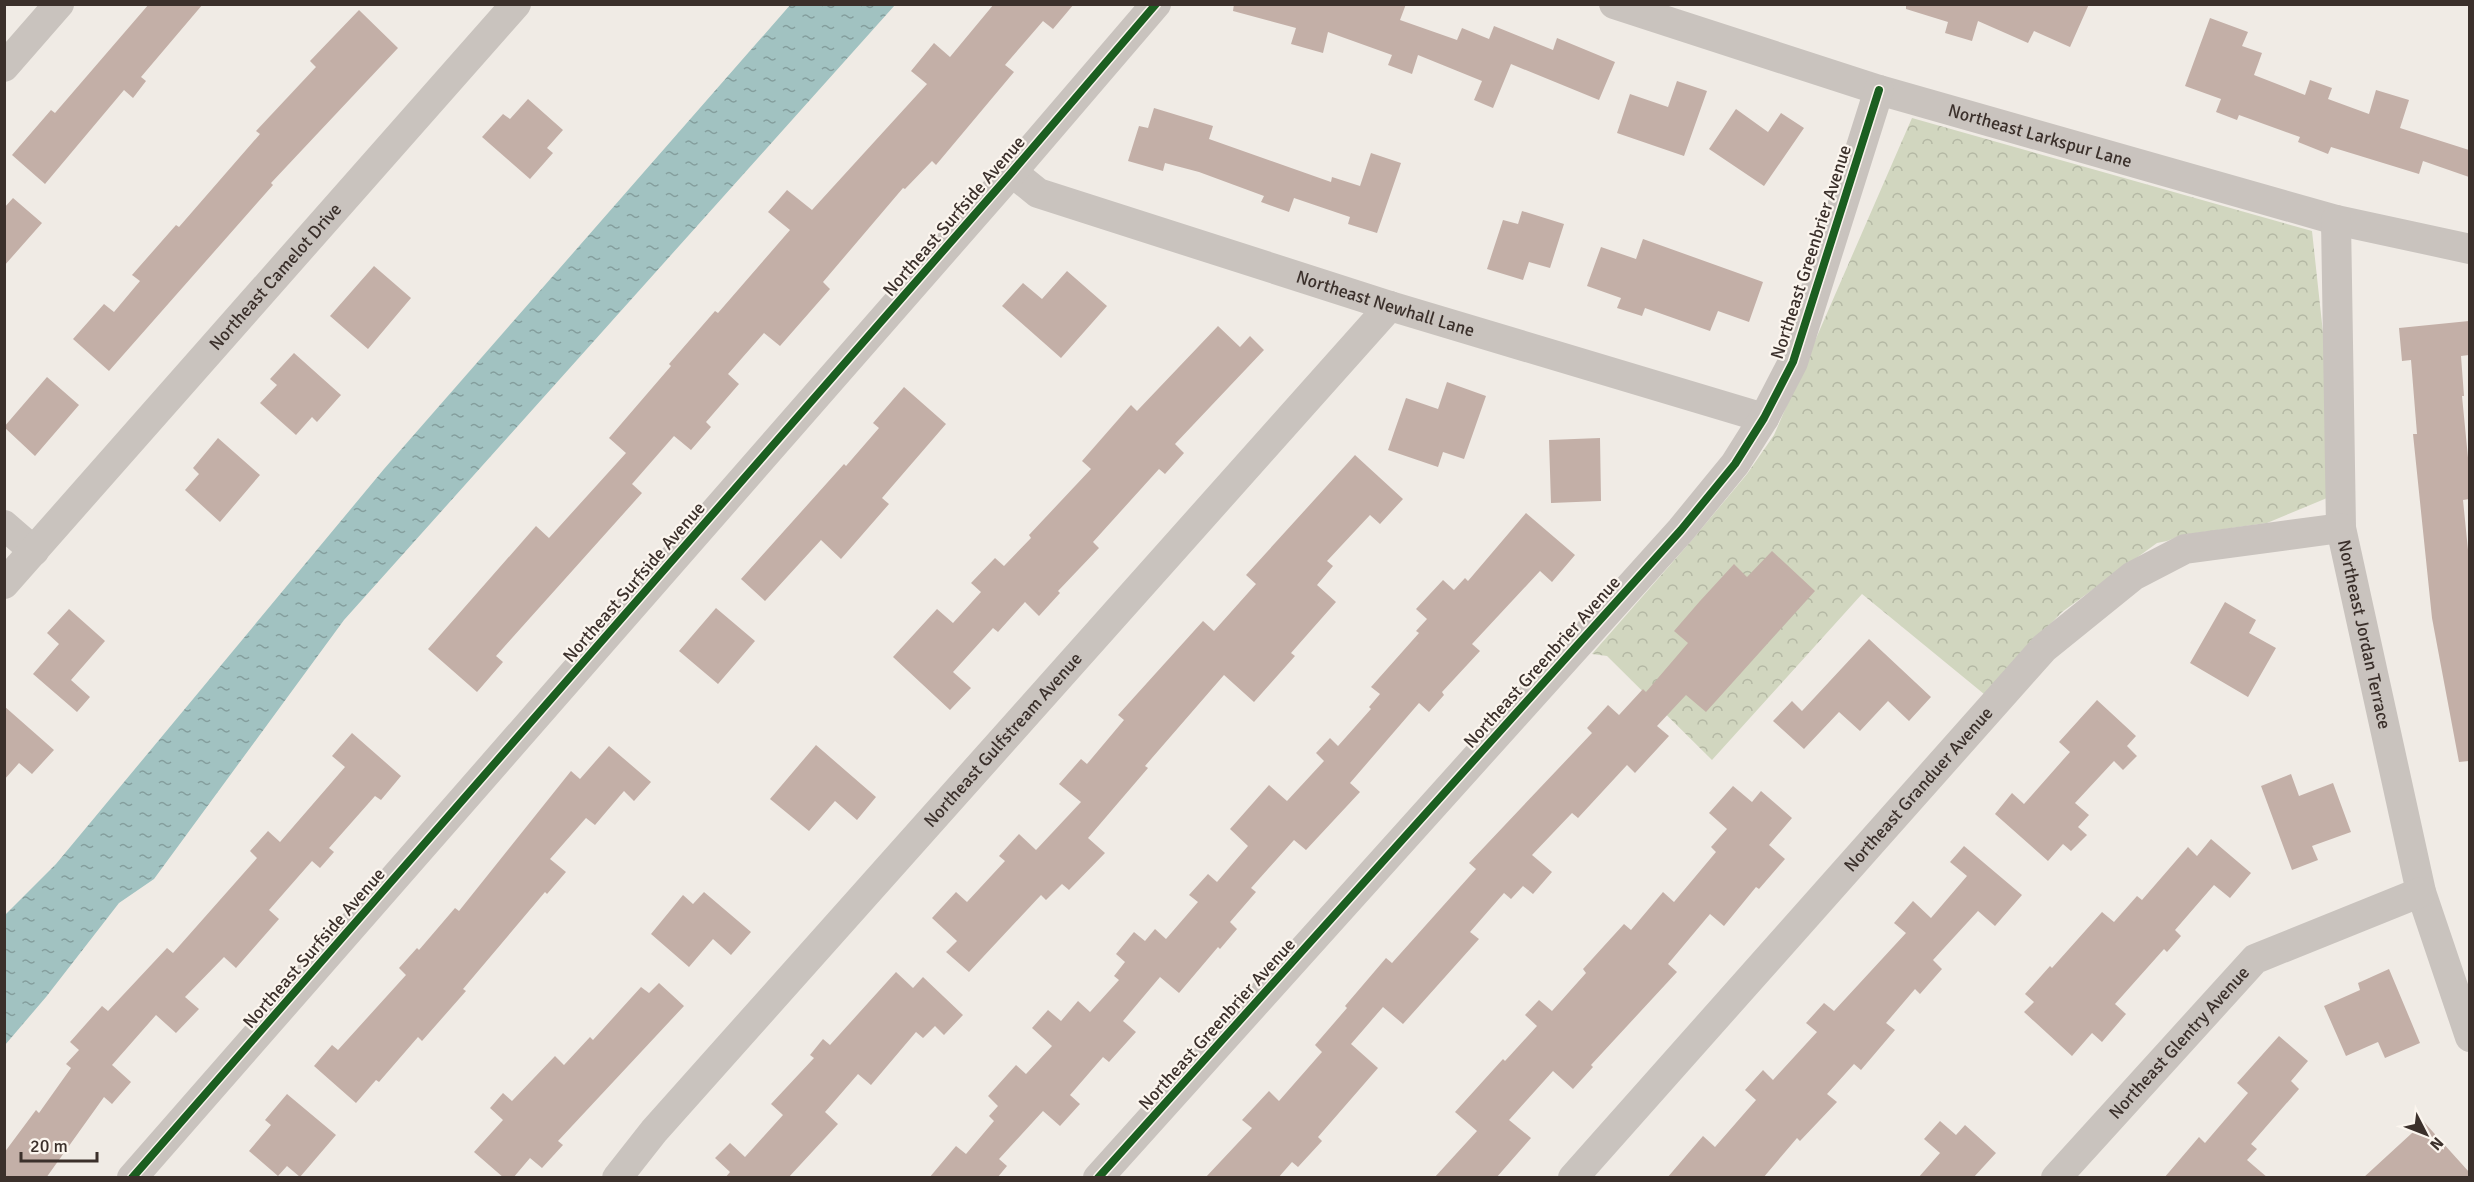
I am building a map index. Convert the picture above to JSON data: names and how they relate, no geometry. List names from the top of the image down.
{
  "streets": {
    "street": [
      "Northeast Larkspur Lane",
      "Northeast Surfside Avenue",
      "Northeast Greenbrier Avenue",
      "Northeast Camelot Drive",
      "Northeast Newhall Lane",
      "Northeast Jordan Terrace",
      "Northeast Gulfstream Avenue",
      "Northeast Granduer Avenue",
      "Northeast Glentry Avenue"
    ]
  },
  "crossings": [
    ["Northeast Larkspur Lane", "Northeast Greenbrier Avenue"],
    ["Northeast Larkspur Lane", "Northeast Jordan Terrace"],
    ["Northeast Surfside Avenue", "Northeast Newhall Lane"],
    ["Northeast Greenbrier Avenue", "Northeast Newhall Lane"],
    ["Northeast Newhall Lane", "Northeast Gulfstream Avenue"],
    ["Northeast Jordan Terrace", "Northeast Granduer Avenue"],
    ["Northeast Jordan Terrace", "Northeast Glentry Avenue"]
  ],
  "scale_bar": "20 m",
  "north": "bottom right"
}
